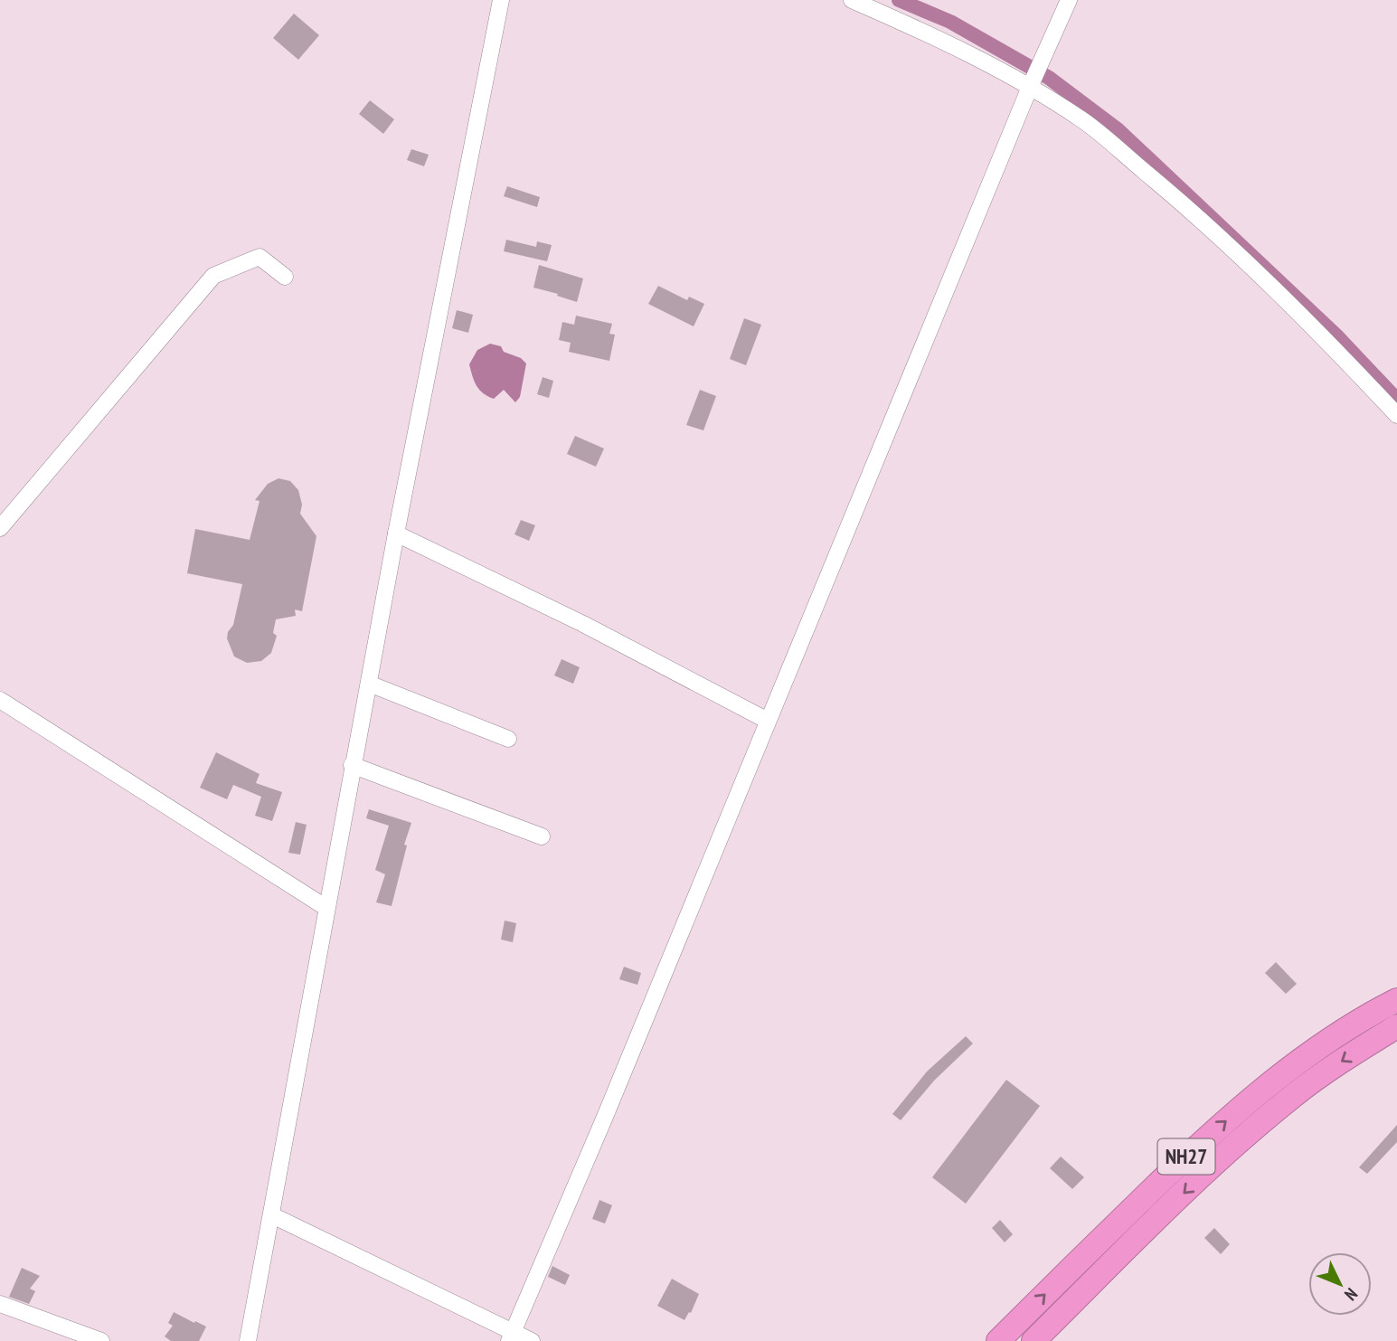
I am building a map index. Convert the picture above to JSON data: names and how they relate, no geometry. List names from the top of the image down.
{
  "streets": {
    "highway": ["NH27"]
  },
  "north": "bottom right"
}
